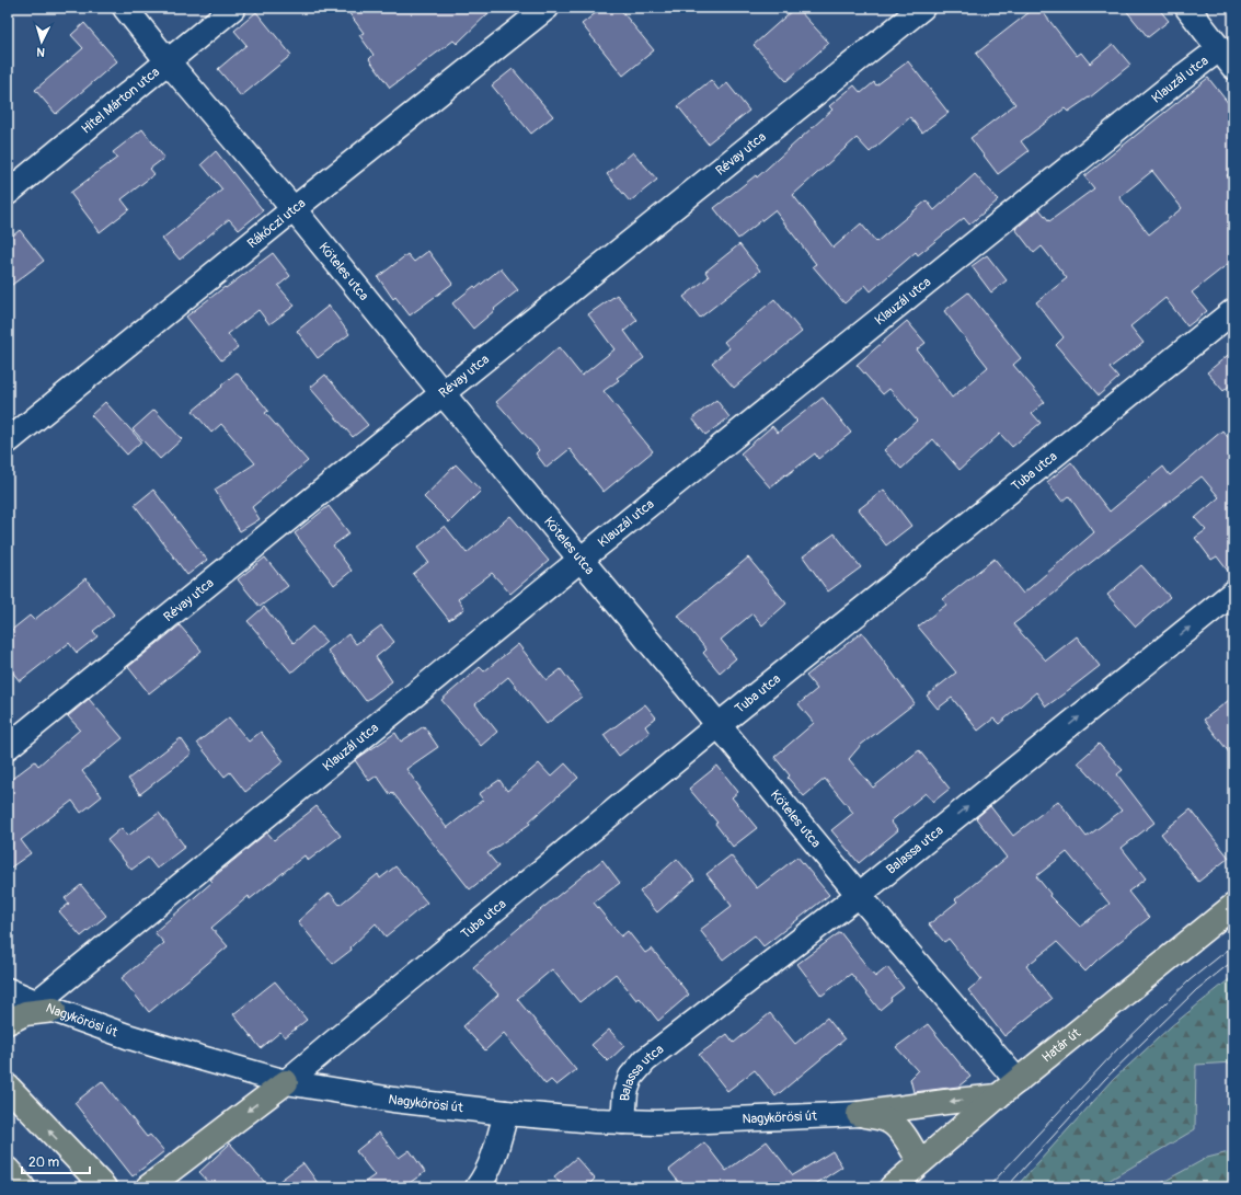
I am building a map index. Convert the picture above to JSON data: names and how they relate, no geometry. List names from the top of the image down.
{
  "streets": {
    "main road": ["Határ út"],
    "street": [
      "Klauzál utca",
      "Hitel Márton utca",
      "Révay utca",
      "Rákóczi utca",
      "Köteles utca",
      "Tuba utca",
      "Balassa utca",
      "Nagykőrösi út"
    ]
  },
  "crossings": [
    ["Klauzál utca", "Köteles utca"],
    ["Klauzál utca", "Nagykőrösi út"],
    ["Hitel Márton utca", "Köteles utca"],
    ["Révay utca", "Köteles utca"],
    ["Rákóczi utca", "Köteles utca"],
    ["Köteles utca", "Tuba utca"],
    ["Köteles utca", "Balassa utca"],
    ["Köteles utca", "Határ út"],
    ["Tuba utca", "Nagykőrösi út"],
    ["Balassa utca", "Nagykőrösi út"]
  ],
  "one_way": ["Balassa utca"],
  "scale_bar": "20 m",
  "north": "bottom"
}
